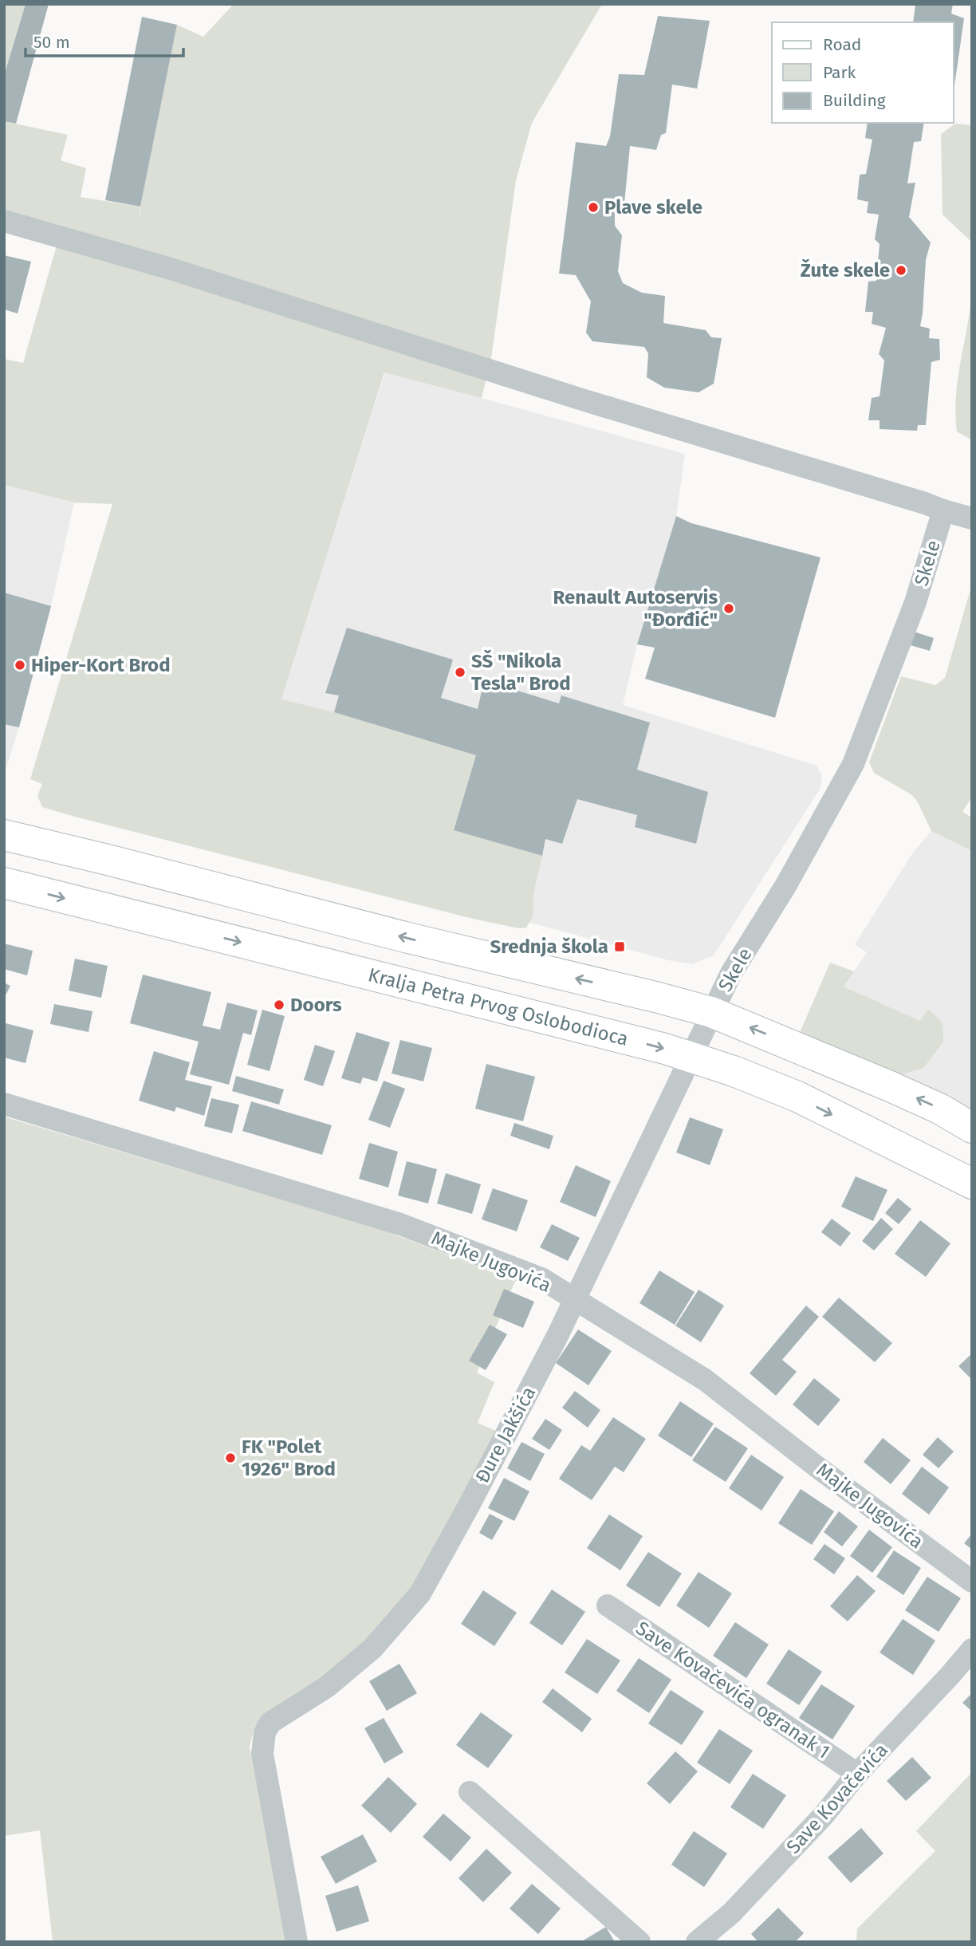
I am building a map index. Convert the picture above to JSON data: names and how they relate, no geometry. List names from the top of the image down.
{
  "streets": {
    "main road": ["Kralja Petra Prvog Oslobodioca"],
    "street": [
      "Skele",
      "Majke Jugovića",
      "Đure Jakšića",
      "Save Kovačevića ogranak 1",
      "Save Kovačevića"
    ]
  },
  "crossings": [
    ["Skele", "Đure Jakšića"],
    ["Kralja Petra Prvog Oslobodioca", "Đure Jakšića"],
    ["Majke Jugovića", "Đure Jakšića"],
    ["Save Kovačevića ogranak 1", "Save Kovačevića"]
  ],
  "places": {
    "other": [
      "Plave skele",
      "Žute skele",
      "Renault Autoservis \"Đorđić\"",
      "Hiper-Kort Brod",
      "SŠ \"Nikola Tesla\" Brod",
      "Doors",
      "FK \"Polet 1926\" Brod"
    ],
    "transit": ["Srednja škola"]
  },
  "legend": ["Road", "Park", "Building"],
  "scale_bar": "50 m"
}
